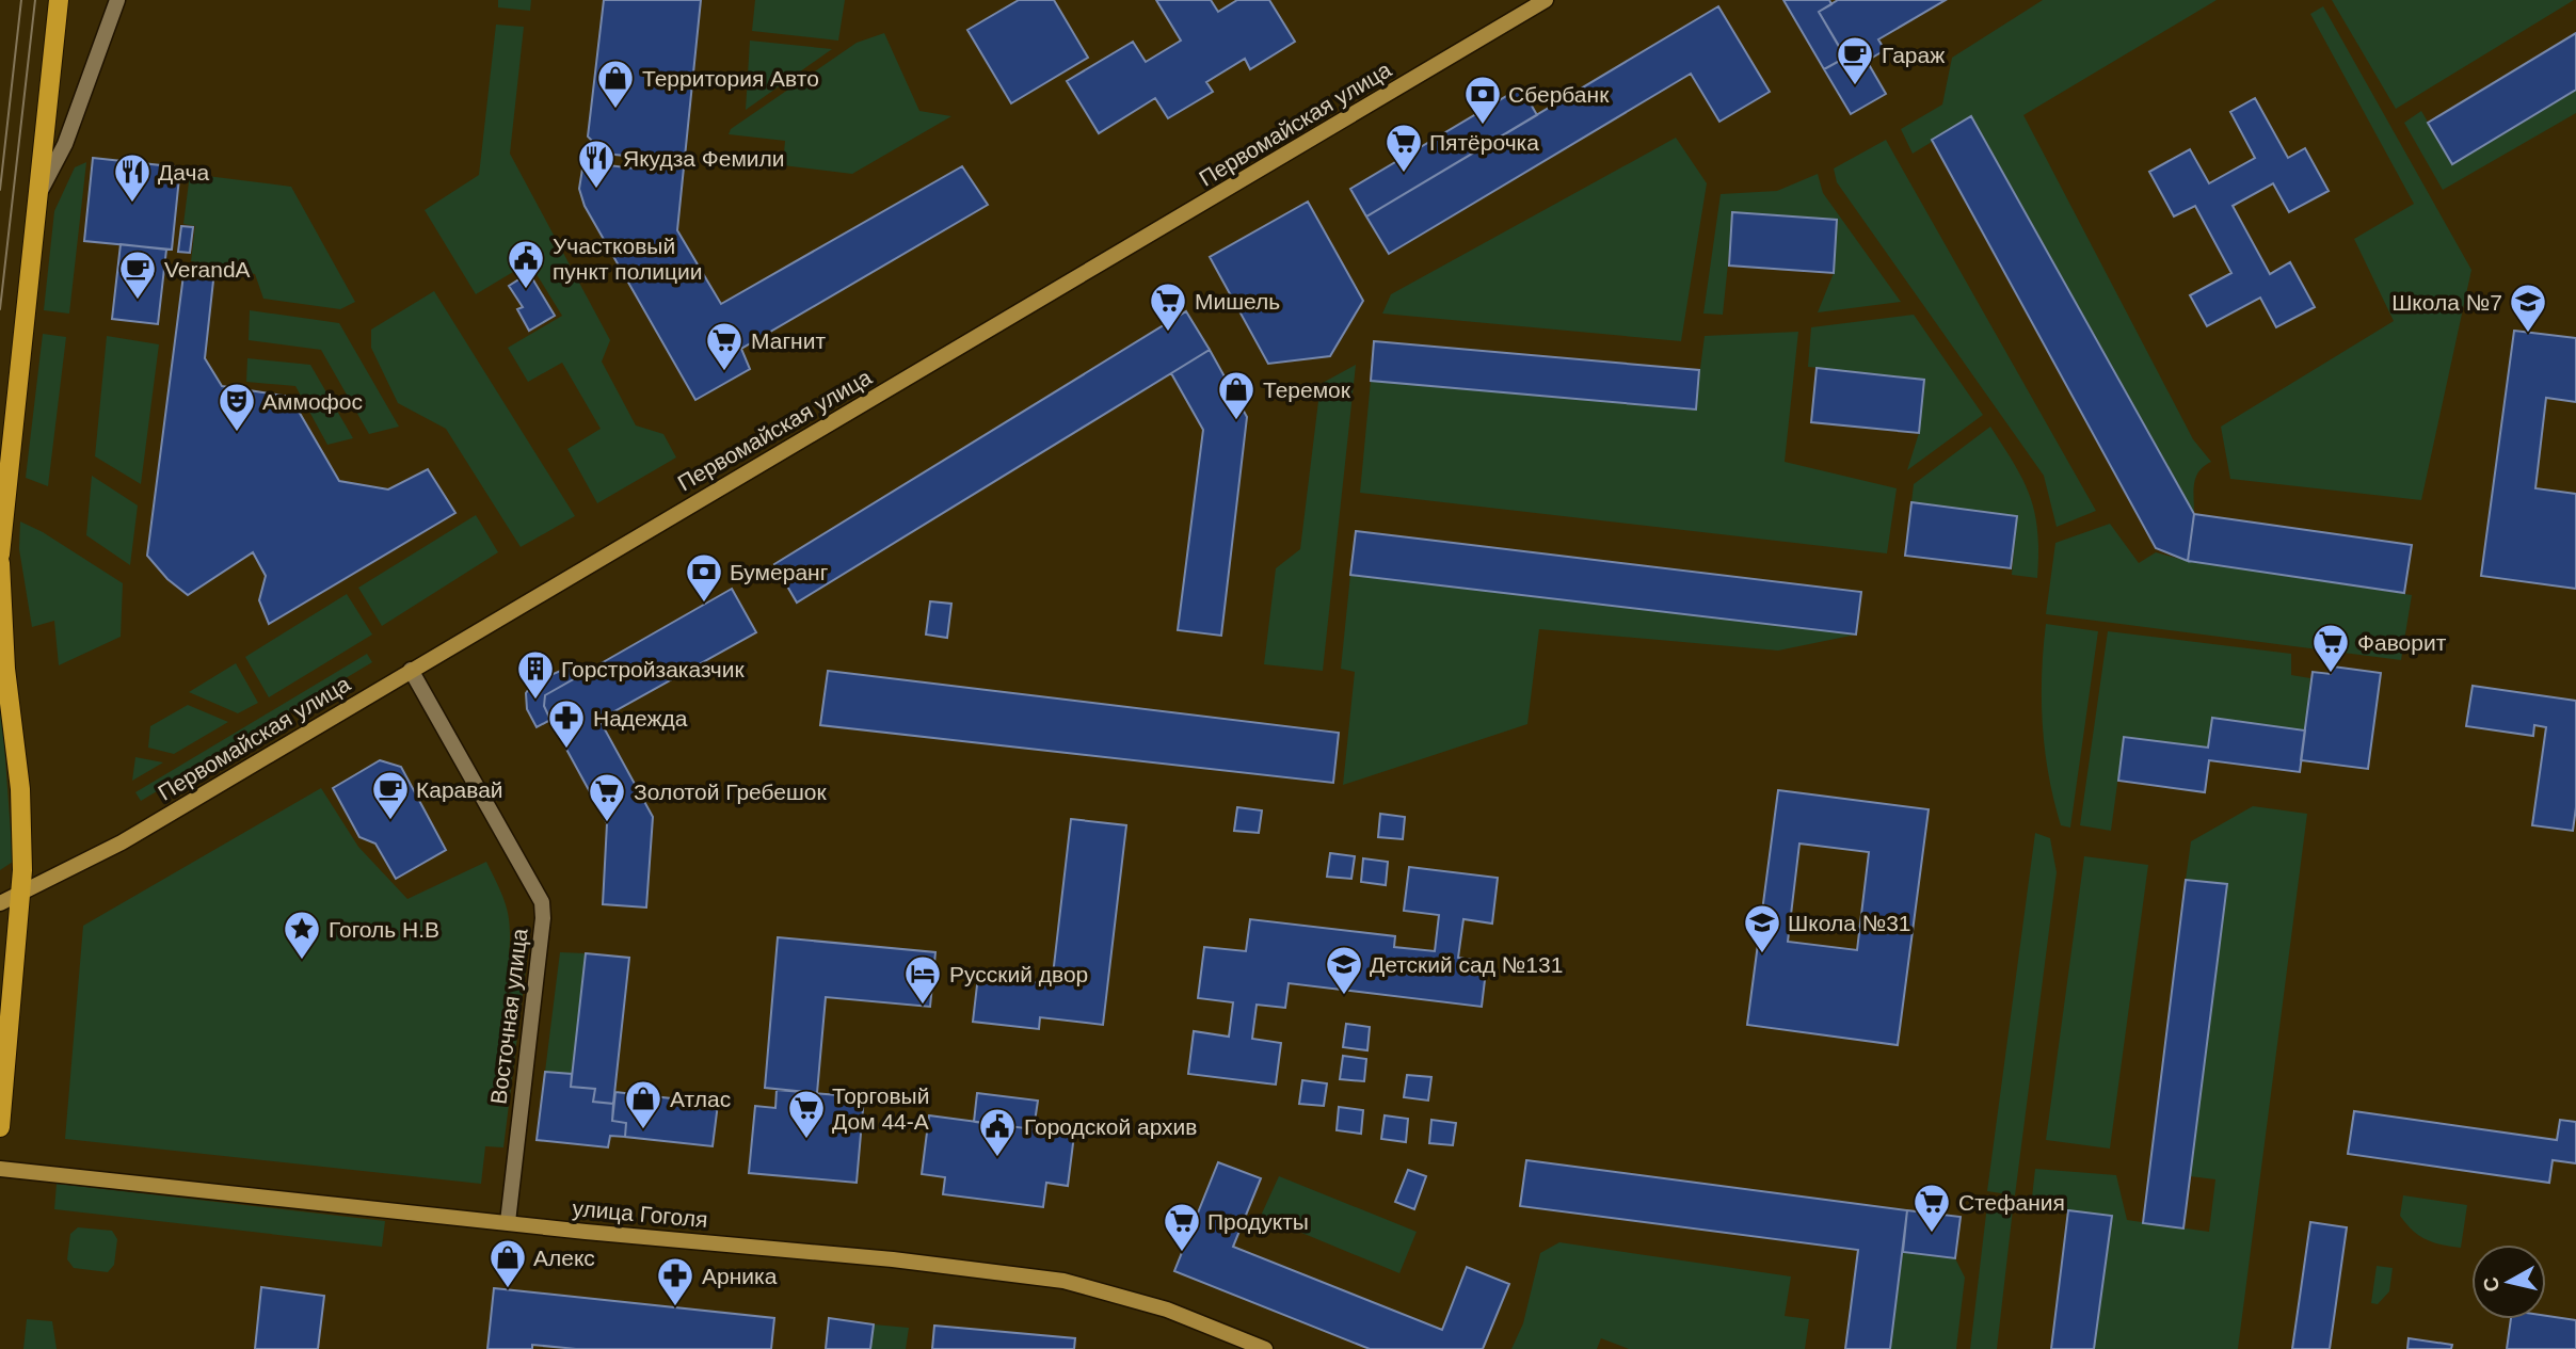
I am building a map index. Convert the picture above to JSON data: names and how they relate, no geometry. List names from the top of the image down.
{
  "streets": {
    "street": ["Первомайская улица", "Восточная улица", "улица Гоголя"]
  },
  "crossings": [
    ["Первомайская улица", "Восточная улица"],
    ["Восточная улица", "улица Гоголя"]
  ],
  "places": {
    "cafe": ["Гараж", "VerandA", "Каравай"],
    "shop": [
      "Территория Авто",
      "Теремок",
      "Атлас",
      "Алекс"
    ],
    "bank": ["Сбербанк", "Бумеранг"],
    "supermarket": [
      "Пятёрочка",
      "Мишель",
      "Магнит",
      "Фаворит",
      "Золотой Гребешок",
      "Торговый Дом 44-А",
      "Стефания",
      "Продукты"
    ],
    "restaurant": ["Якудза Фемили", "Дача"],
    "public building": ["Участковый пункт полиции", "Городской архив"],
    "school or university": ["Школа №7", "Школа №31", "Детский сад №131"],
    "theatre": ["Аммофос"],
    "building": ["Горстройзаказчик"],
    "pharmacy": ["Надежда", "Арника"],
    "place": ["Гоголь Н.В"],
    "hotel": ["Русский двор"]
  },
  "north": "left"
}
